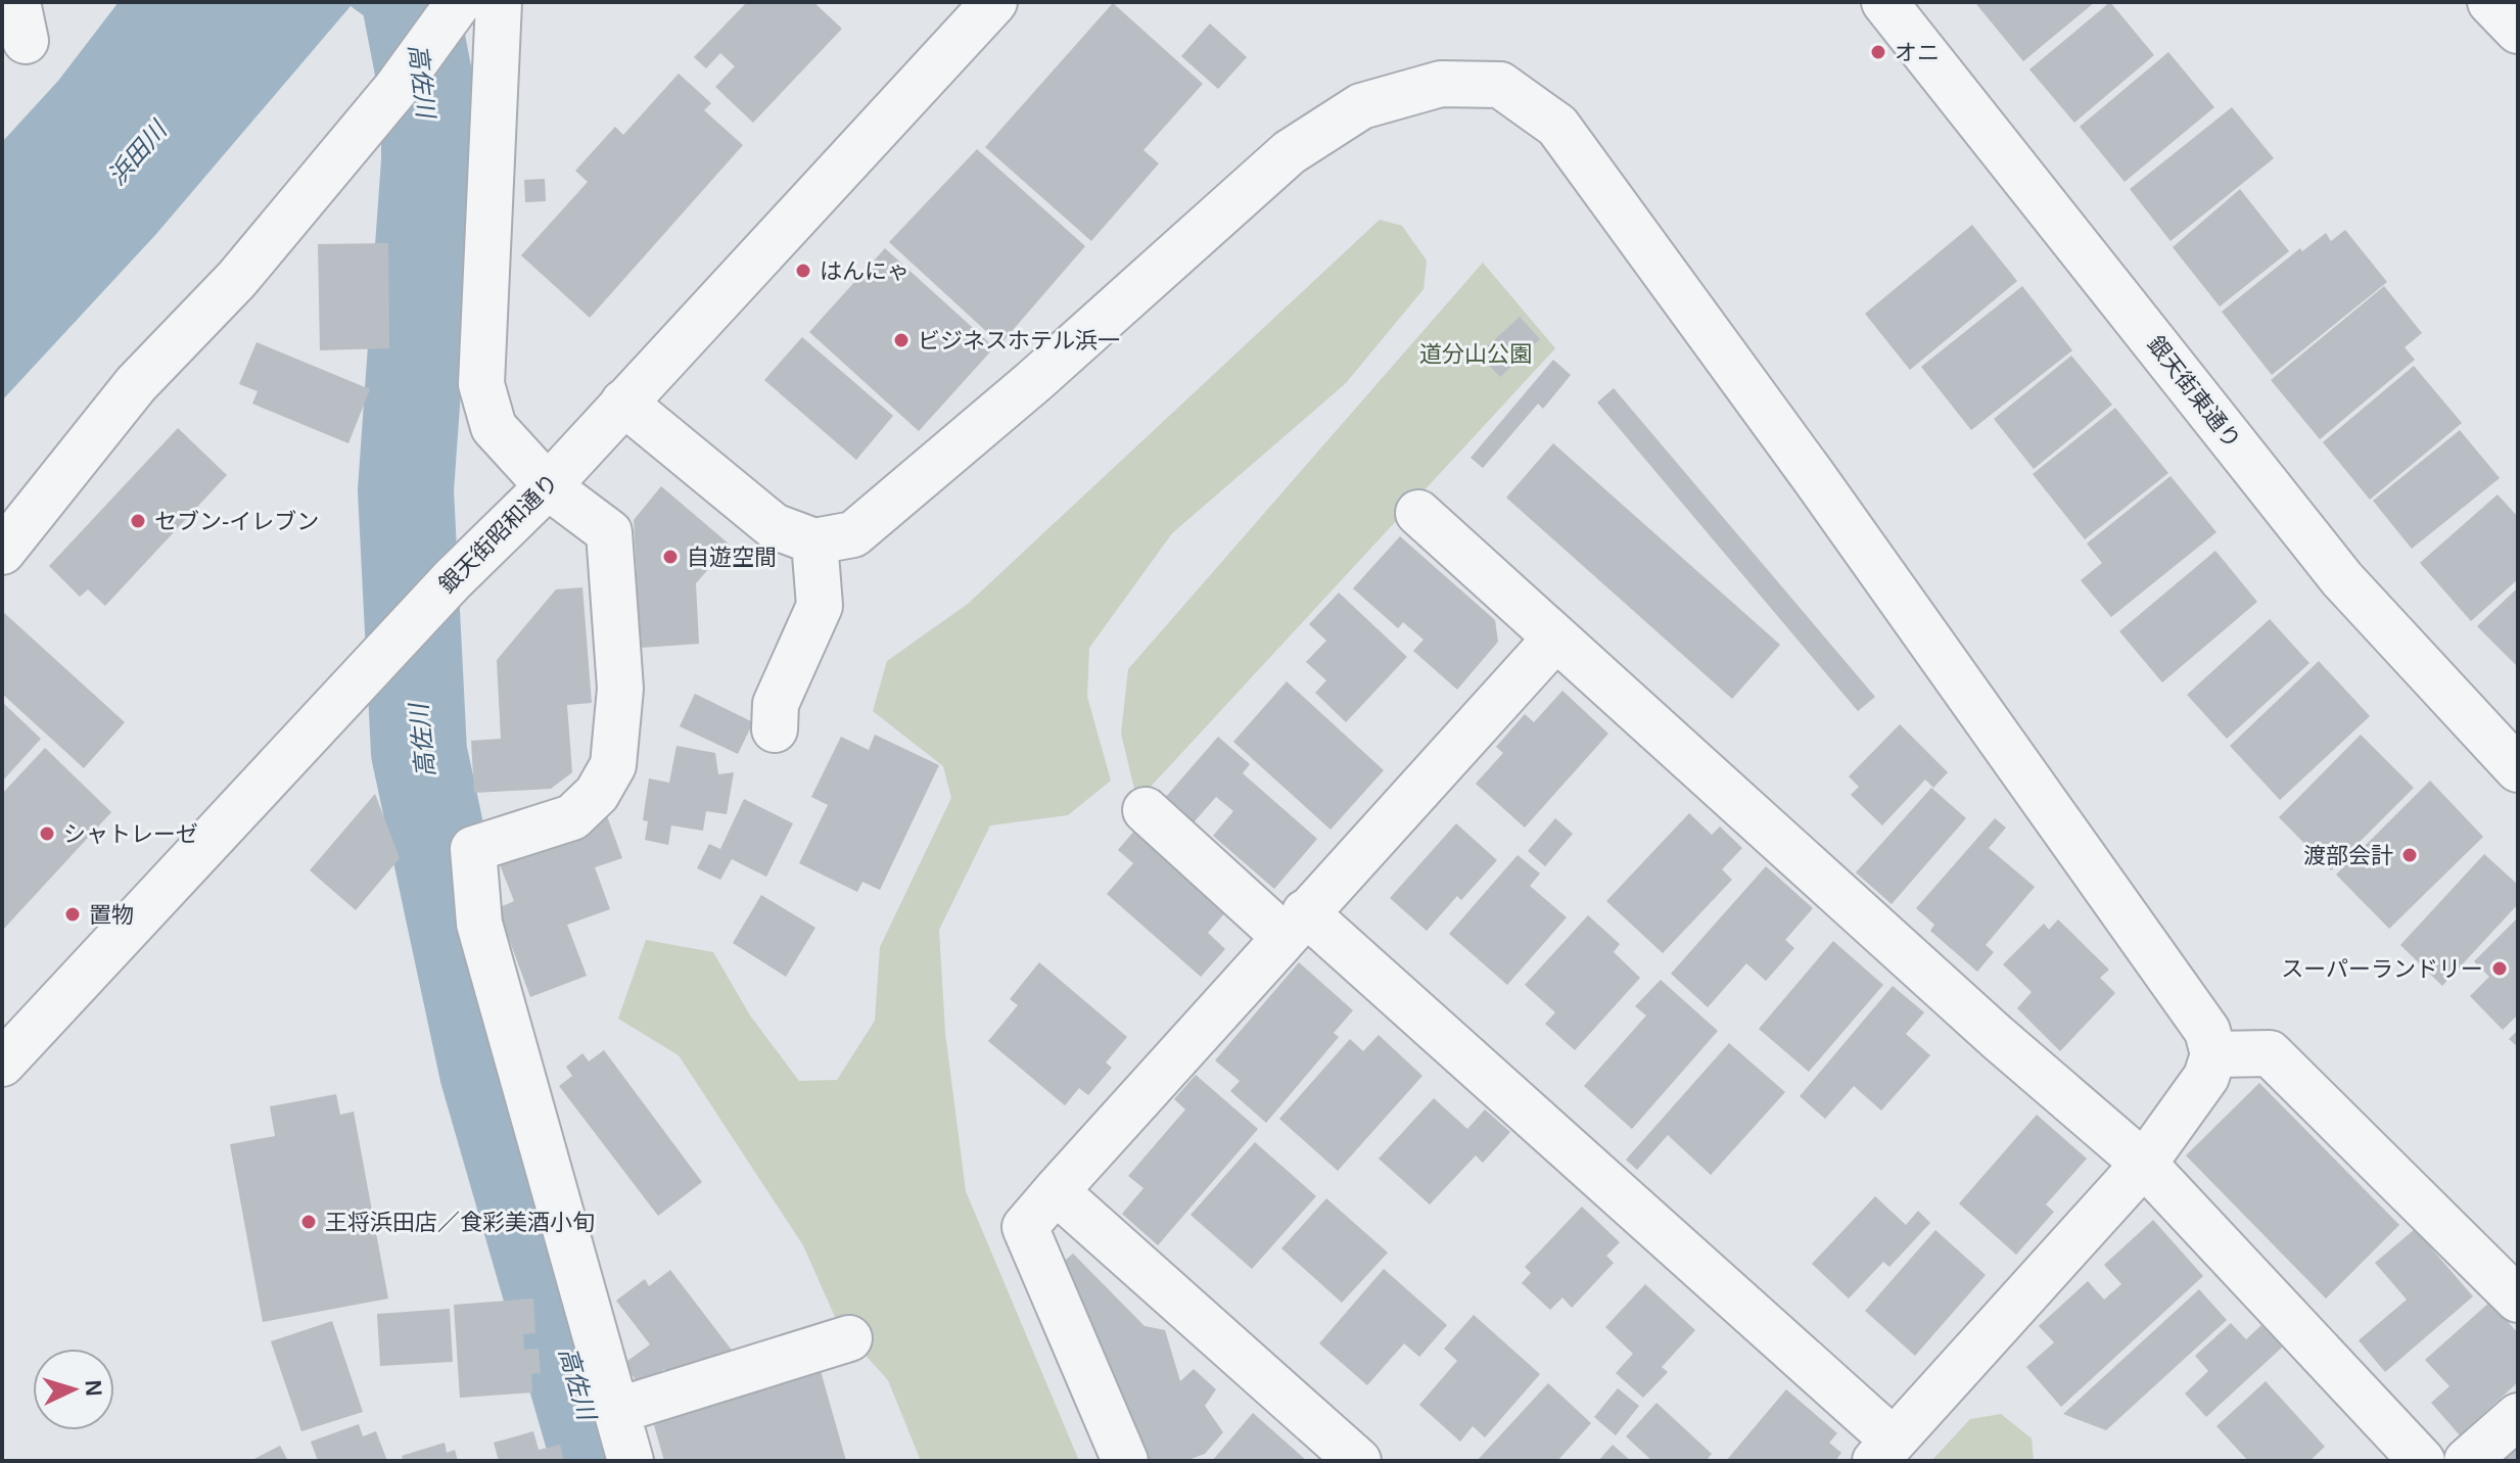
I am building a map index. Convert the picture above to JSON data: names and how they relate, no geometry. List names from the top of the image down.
{
  "streets": {
    "street": ["銀天街東通り", "銀天街昭和通り"]
  },
  "water": ["高佐川", "浜田川"],
  "parks": ["道分山公園"],
  "places": [
    "オニ",
    "はんにゃ",
    "ビジネスホテル浜一",
    "セブン-イレブン",
    "自遊空間",
    "シャトレーゼ",
    "渡部会計",
    "置物",
    "スーパーランドリー",
    "王将浜田店／食彩美酒小旬"
  ],
  "north": "right"
}
